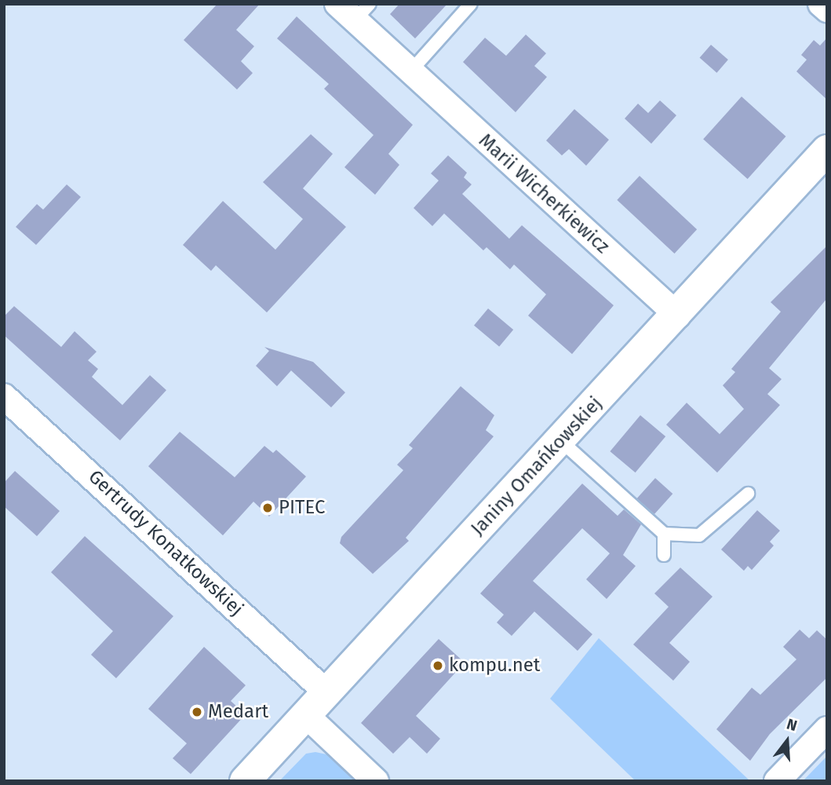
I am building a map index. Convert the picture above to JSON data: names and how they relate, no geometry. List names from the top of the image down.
{
  "streets": {
    "street": ["Marii Wicherkiewicz", "Janiny Omańkowskiej", "Gertrudy Konatkowskiej"]
  },
  "crossings": [
    ["Marii Wicherkiewicz", "Janiny Omańkowskiej"],
    ["Janiny Omańkowskiej", "Gertrudy Konatkowskiej"]
  ],
  "places": ["PITEC", "kompu.net", "Medart"],
  "north": "top"
}
